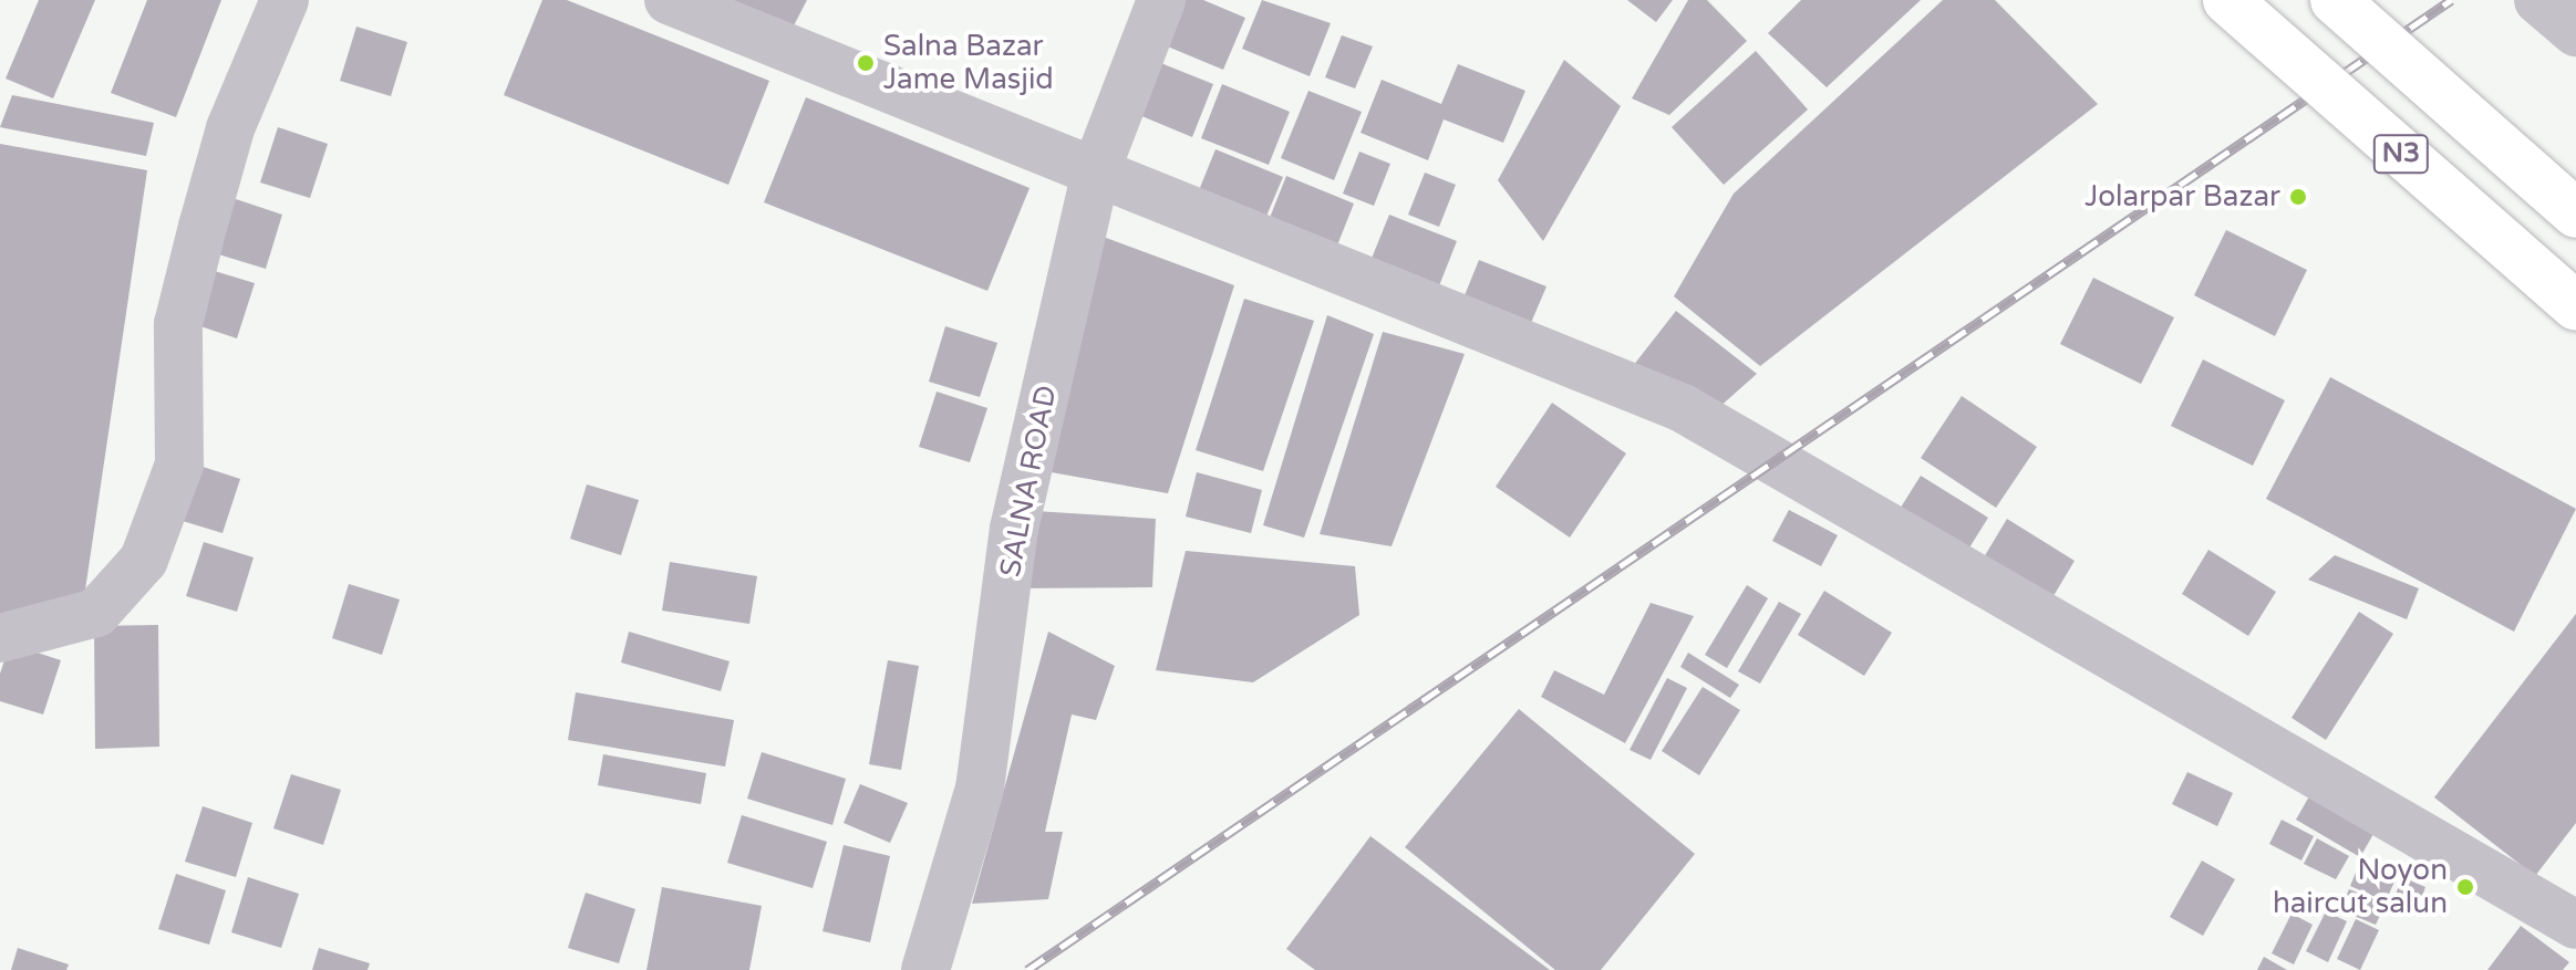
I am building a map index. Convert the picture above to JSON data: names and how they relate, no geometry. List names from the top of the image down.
{
  "streets": {
    "highway": ["N3"],
    "street": ["SALNA ROAD"]
  },
  "places": ["Salna Bazar Jame Masjid", "Jolarpar Bazar", "Noyon haircut salun"]
}
